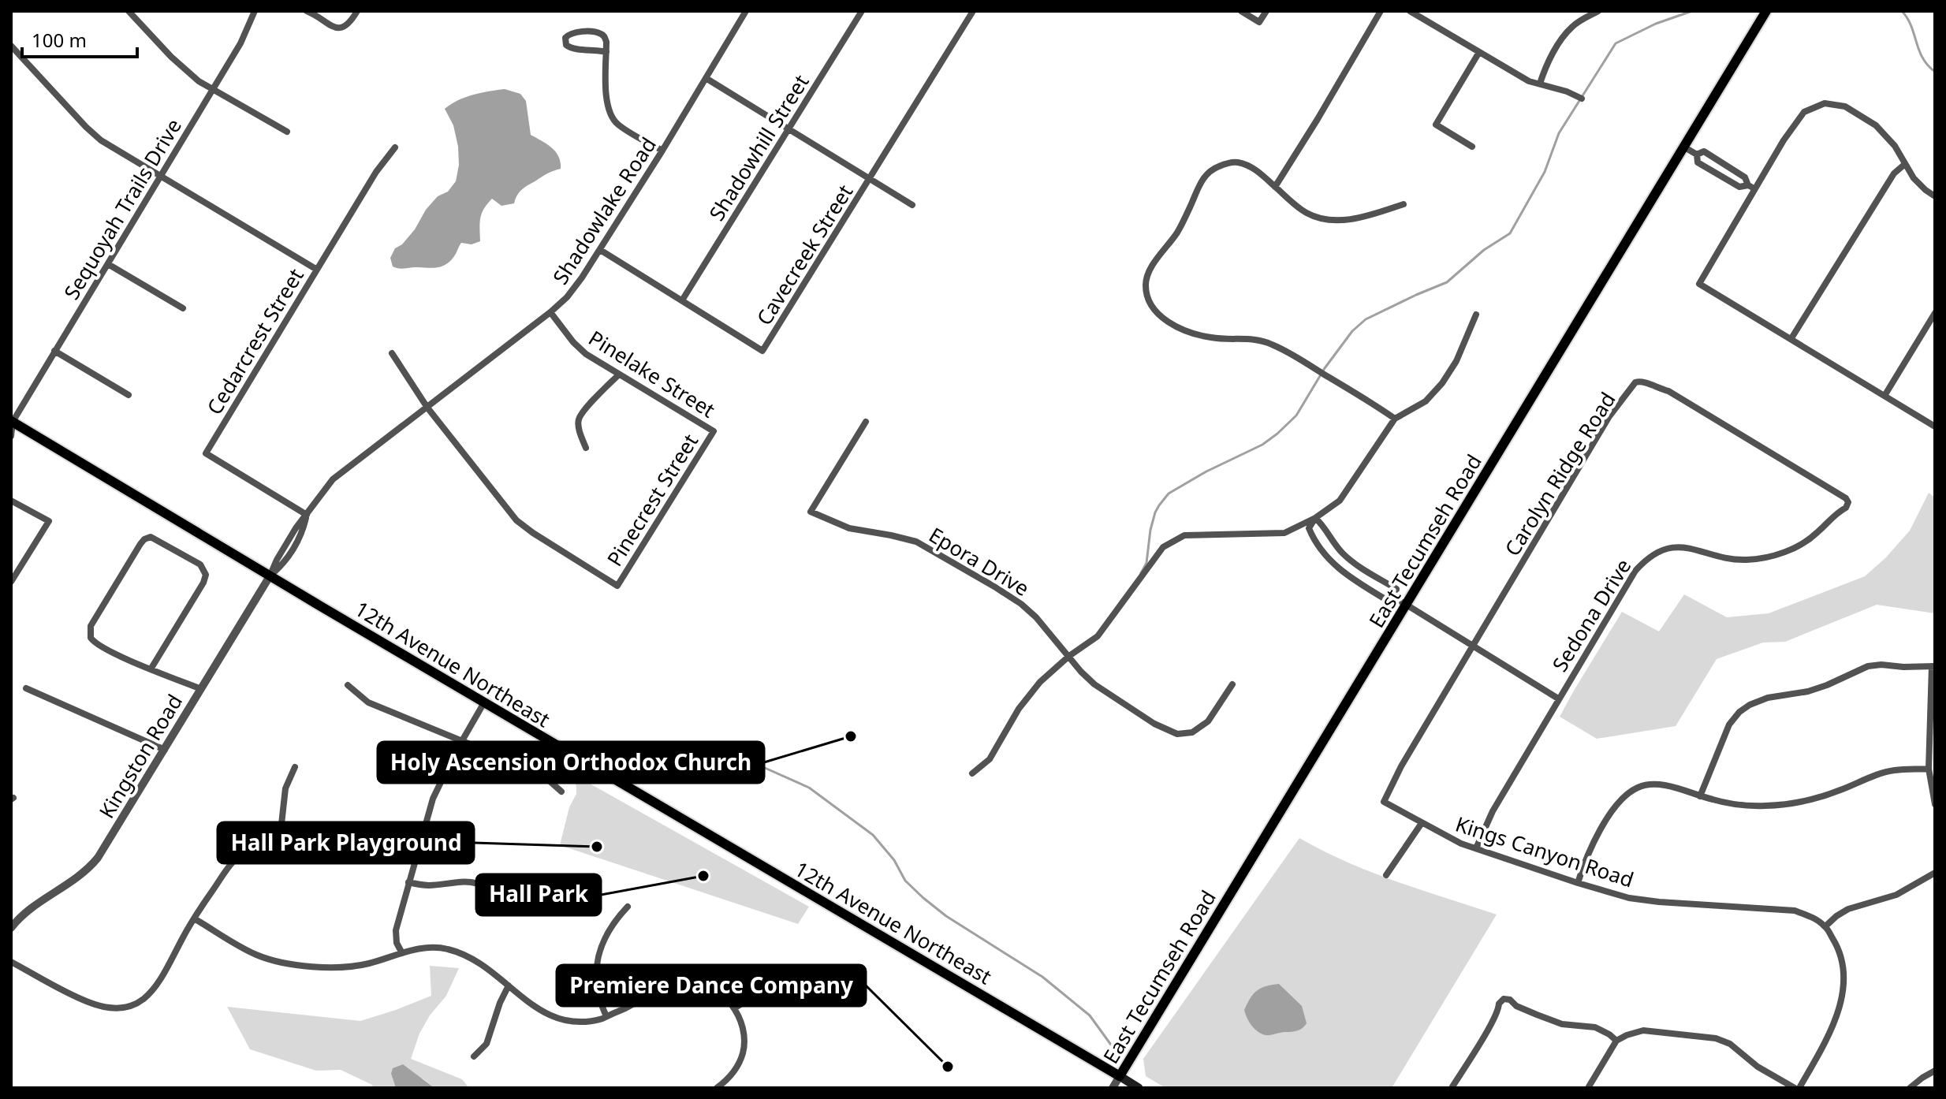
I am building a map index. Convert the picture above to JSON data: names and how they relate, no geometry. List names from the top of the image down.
{
  "streets": {
    "main road": ["East Tecumseh Road", "12th Avenue Northeast"],
    "street": [
      "Shadowhill Street",
      "Sequoyah Trails Drive",
      "Shadowlake Road",
      "Cavecreek Street",
      "Cedarcrest Street",
      "Pinelake Street",
      "Carolyn Ridge Road",
      "Pinecrest Street",
      "Epora Drive",
      "Sedona Drive",
      "Kingston Road",
      "Kings Canyon Road"
    ]
  },
  "crossings": [
    ["Shadowhill Street", "Cavecreek Street"],
    ["Sequoyah Trails Drive", "12th Avenue Northeast"],
    ["Shadowlake Road", "Cavecreek Street"],
    ["Shadowlake Road", "Cedarcrest Street"],
    ["Shadowlake Road", "Pinelake Street"],
    ["Shadowlake Road", "Pinecrest Street"],
    ["Shadowlake Road", "12th Avenue Northeast"],
    ["Shadowlake Road", "Kingston Road"],
    ["Pinelake Street", "Pinecrest Street"],
    ["Carolyn Ridge Road", "Sedona Drive"],
    ["Carolyn Ridge Road", "Kings Canyon Road"],
    ["East Tecumseh Road", "12th Avenue Northeast"],
    ["Sedona Drive", "Kings Canyon Road"],
    ["12th Avenue Northeast", "Kingston Road"]
  ],
  "places": [
    "Holy Ascension Orthodox Church",
    "Hall Park Playground",
    "Hall Park",
    "Premiere Dance Company"
  ],
  "scale_bar": "100 m"
}
